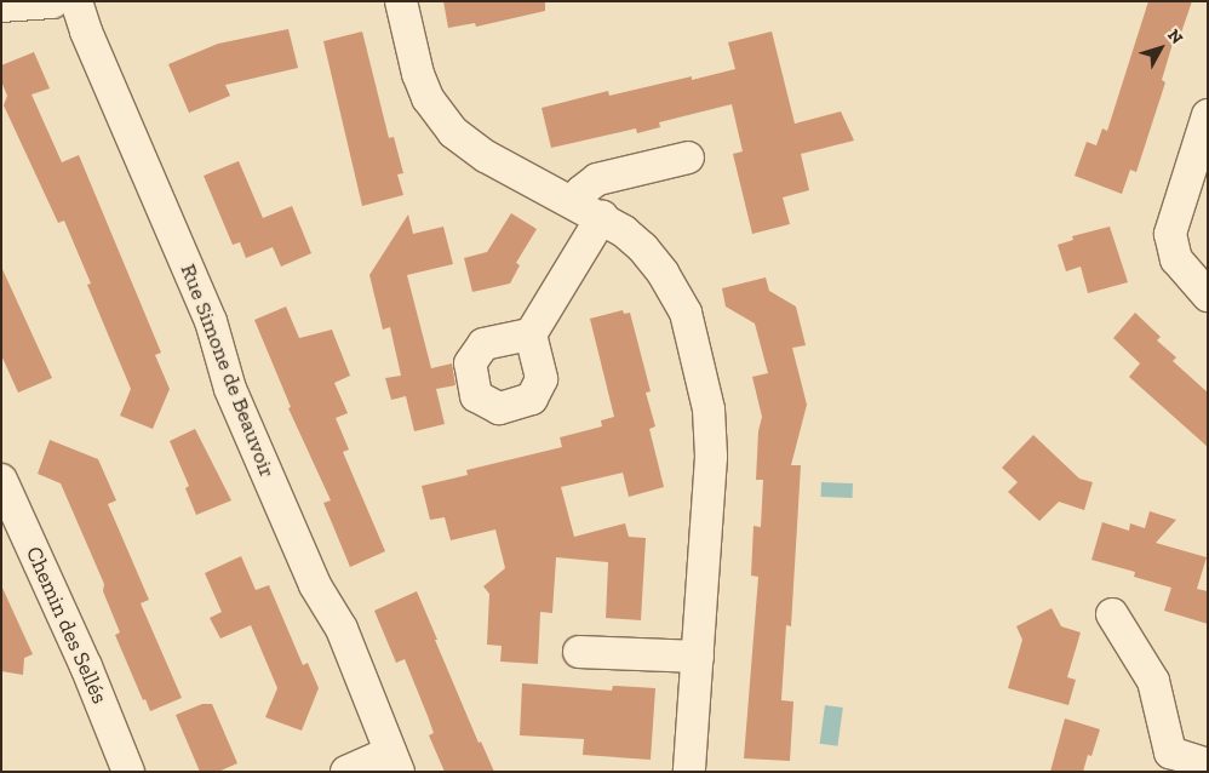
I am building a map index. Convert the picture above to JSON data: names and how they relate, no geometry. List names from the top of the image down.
{
  "streets": {
    "street": ["Rue Simone de Beauvoir", "Chemin des Sellés"]
  },
  "north": "top right"
}
